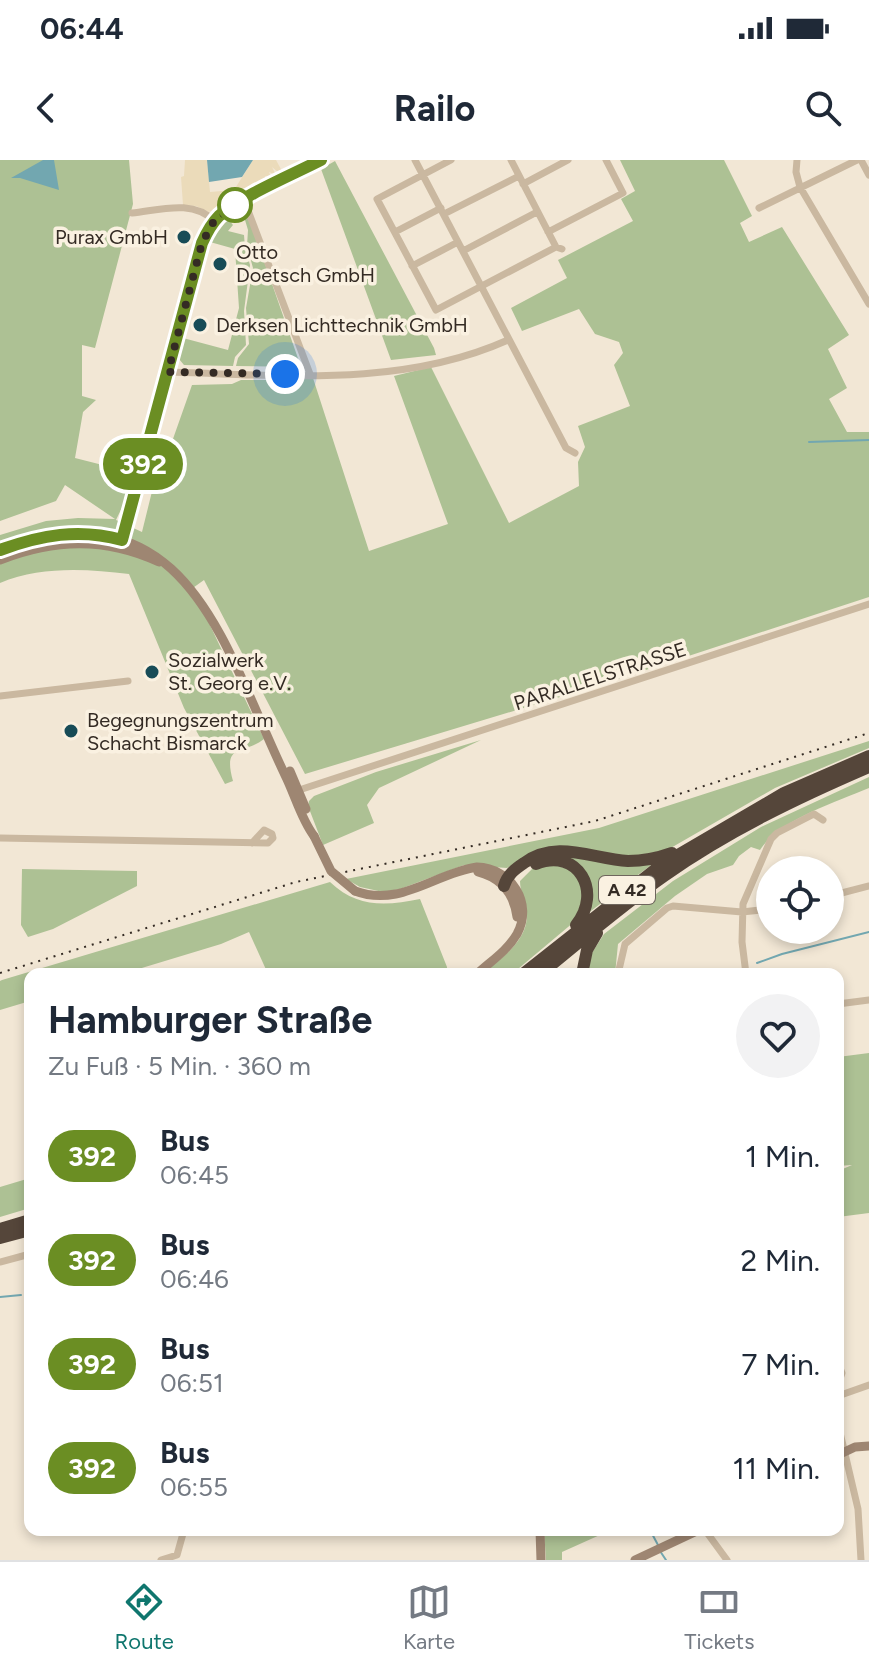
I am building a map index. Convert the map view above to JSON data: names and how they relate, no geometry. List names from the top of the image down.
{
  "streets": {
    "highway": ["A 42"],
    "street": ["PARALLELSTRASSE"]
  },
  "places": [
    "Purax GmbH",
    "Otto Doetsch GmbH",
    "Derksen Lichttechnik GmbH",
    "Sozialwerk St. Georg e.V.",
    "Begegnungszentrum Schacht Bismarck"
  ],
  "lines": ["bus line 392"],
  "page": {
    "status": "06:44",
    "header": "Railo",
    "on_map": "392",
    "heading": ["Hamburger Straße", "Zu Fuß · 5 Min. · 360 m"],
    "list": [
      {
        "mark": "392",
        "name": "Bus",
        "note": "06:45",
        "value": "1 Min."
      },
      {
        "mark": "392",
        "name": "Bus",
        "note": "06:46",
        "value": "2 Min."
      },
      {
        "mark": "392",
        "name": "Bus",
        "note": "06:51",
        "value": "7 Min."
      },
      {
        "mark": "392",
        "name": "Bus",
        "note": "06:55",
        "value": "11 Min."
      }
    ],
    "tabs": ["Route", "Karte", "Tickets"]
  }
}
